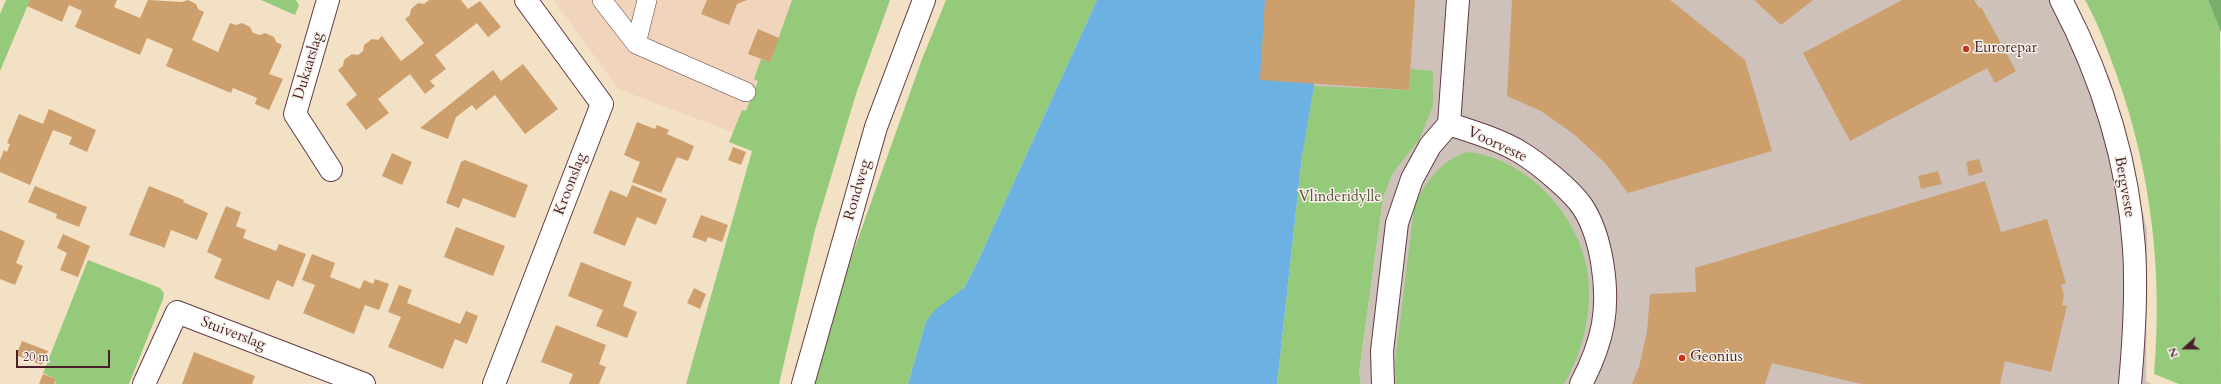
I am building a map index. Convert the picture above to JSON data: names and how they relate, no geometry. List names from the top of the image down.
{
  "streets": {
    "street": [
      "Dukaatslag",
      "Voorveste",
      "Kroonslag",
      "Bergveste",
      "Rondweg",
      "Stuiverslag"
    ]
  },
  "parks": ["Vlinderidylle"],
  "places": ["Eurorepar", "Geonius"],
  "scale_bar": "20 m",
  "north": "left"
}
